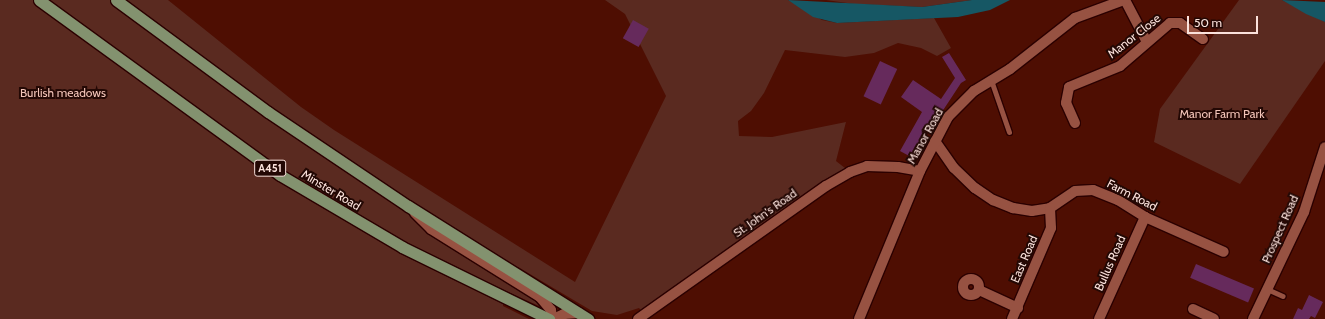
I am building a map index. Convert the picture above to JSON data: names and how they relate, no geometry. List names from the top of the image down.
{
  "streets": {
    "main road": ["A451", "Minster Road"],
    "street": [
      "Manor Close",
      "Manor Road",
      "Farm Road",
      "St. John's Road",
      "Prospect Road",
      "East Road",
      "Bullus Road"
    ]
  },
  "crossings": [
    ["Manor Road", "Farm Road"],
    ["Manor Road", "St. John's Road"],
    ["Farm Road", "East Road"],
    ["Farm Road", "Bullus Road"]
  ],
  "parks": ["Burlish meadows", "Manor Farm Park"],
  "scale_bar": "50 m"
}
